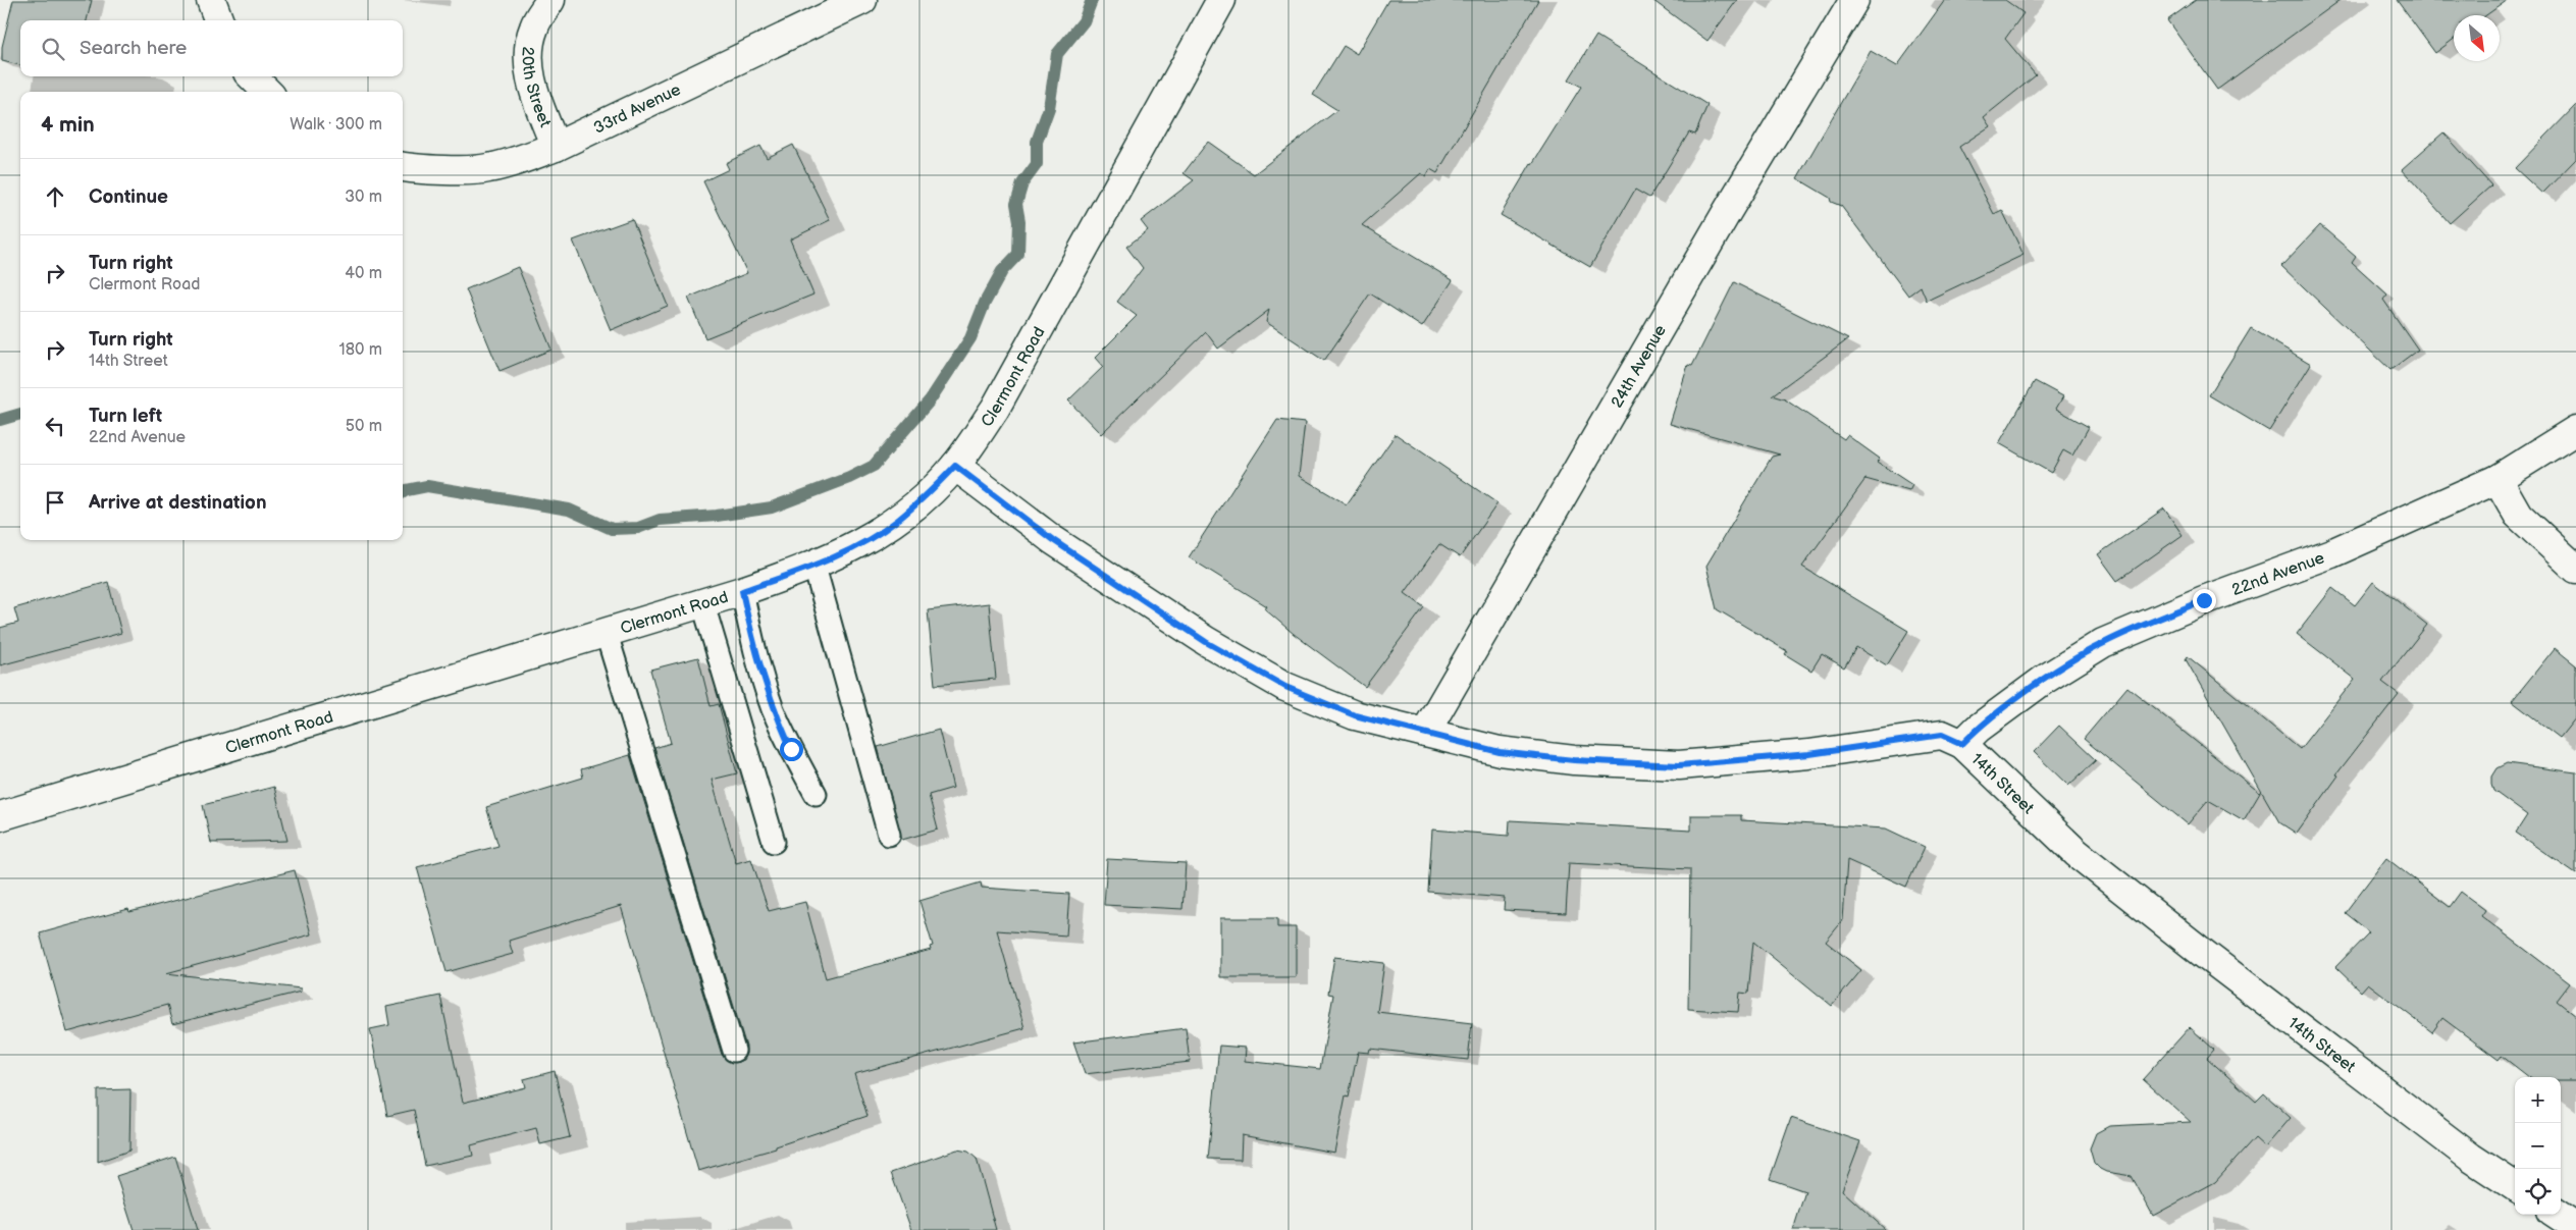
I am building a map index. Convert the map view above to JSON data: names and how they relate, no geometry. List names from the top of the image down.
{
  "streets": {
    "street": [
      "20th Street",
      "33rd Avenue",
      "24th Avenue",
      "Clermont Road",
      "22nd Avenue",
      "14th Street"
    ]
  },
  "crossings": [
    ["20th Street", "33rd Avenue"],
    ["24th Avenue", "14th Street"],
    ["Clermont Road", "14th Street"],
    ["22nd Avenue", "14th Street"]
  ],
  "north": "bottom right",
  "page": {
    "search": "Search here",
    "heading": ["4 min", "Walk · 300 m"],
    "list": [
      ["Continue", "30 m"],
      ["Turn right", "Clermont Road", "40 m"],
      ["Turn right", "14th Street", "180 m"],
      ["Turn left", "22nd Avenue", "50 m"],
      "Arrive at destination"
    ],
    "map_buttons": ["+", "−"]
  }
}
